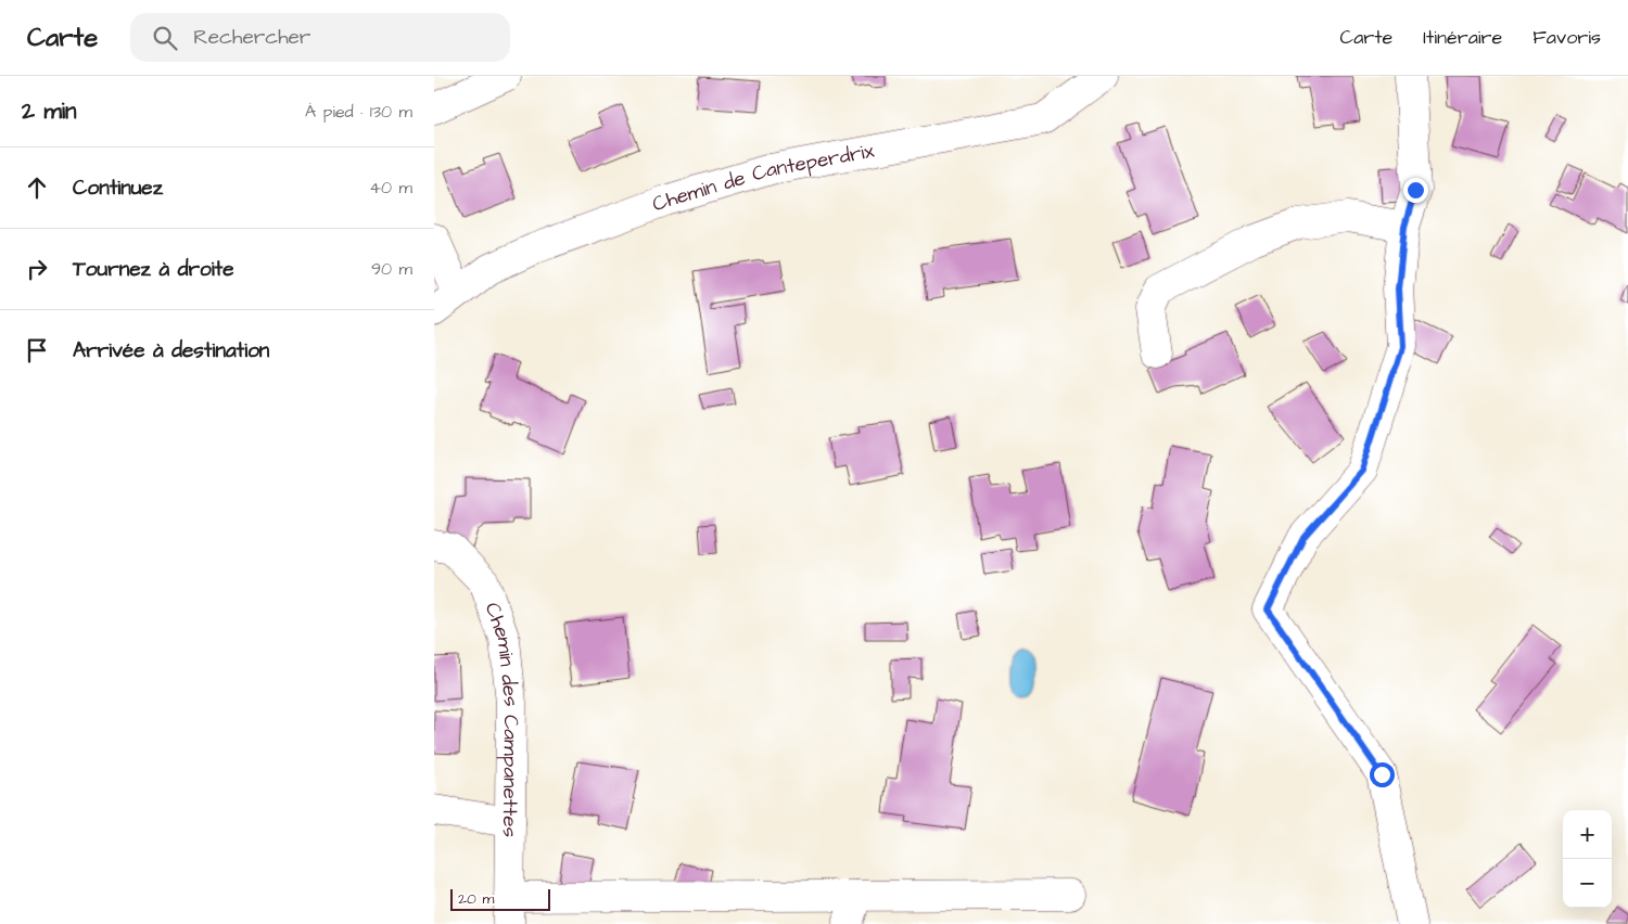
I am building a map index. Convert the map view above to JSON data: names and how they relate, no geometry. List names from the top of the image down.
{
  "streets": {
    "street": ["Chemin de Canteperdrix", "Chemin des Campanettes"]
  },
  "scale_bar": "20 m",
  "page": {
    "header": "Carte",
    "search": "Rechercher",
    "nav": ["Carte", "Itinéraire", "Favoris"],
    "heading": ["2 min", "À pied · 130 m"],
    "list": [
      ["Continuez", "40 m"],
      ["Tournez à droite", "90 m"],
      "Arrivée à destination"
    ],
    "map_buttons": ["+", "−"],
    "scale": "20 m"
  }
}
